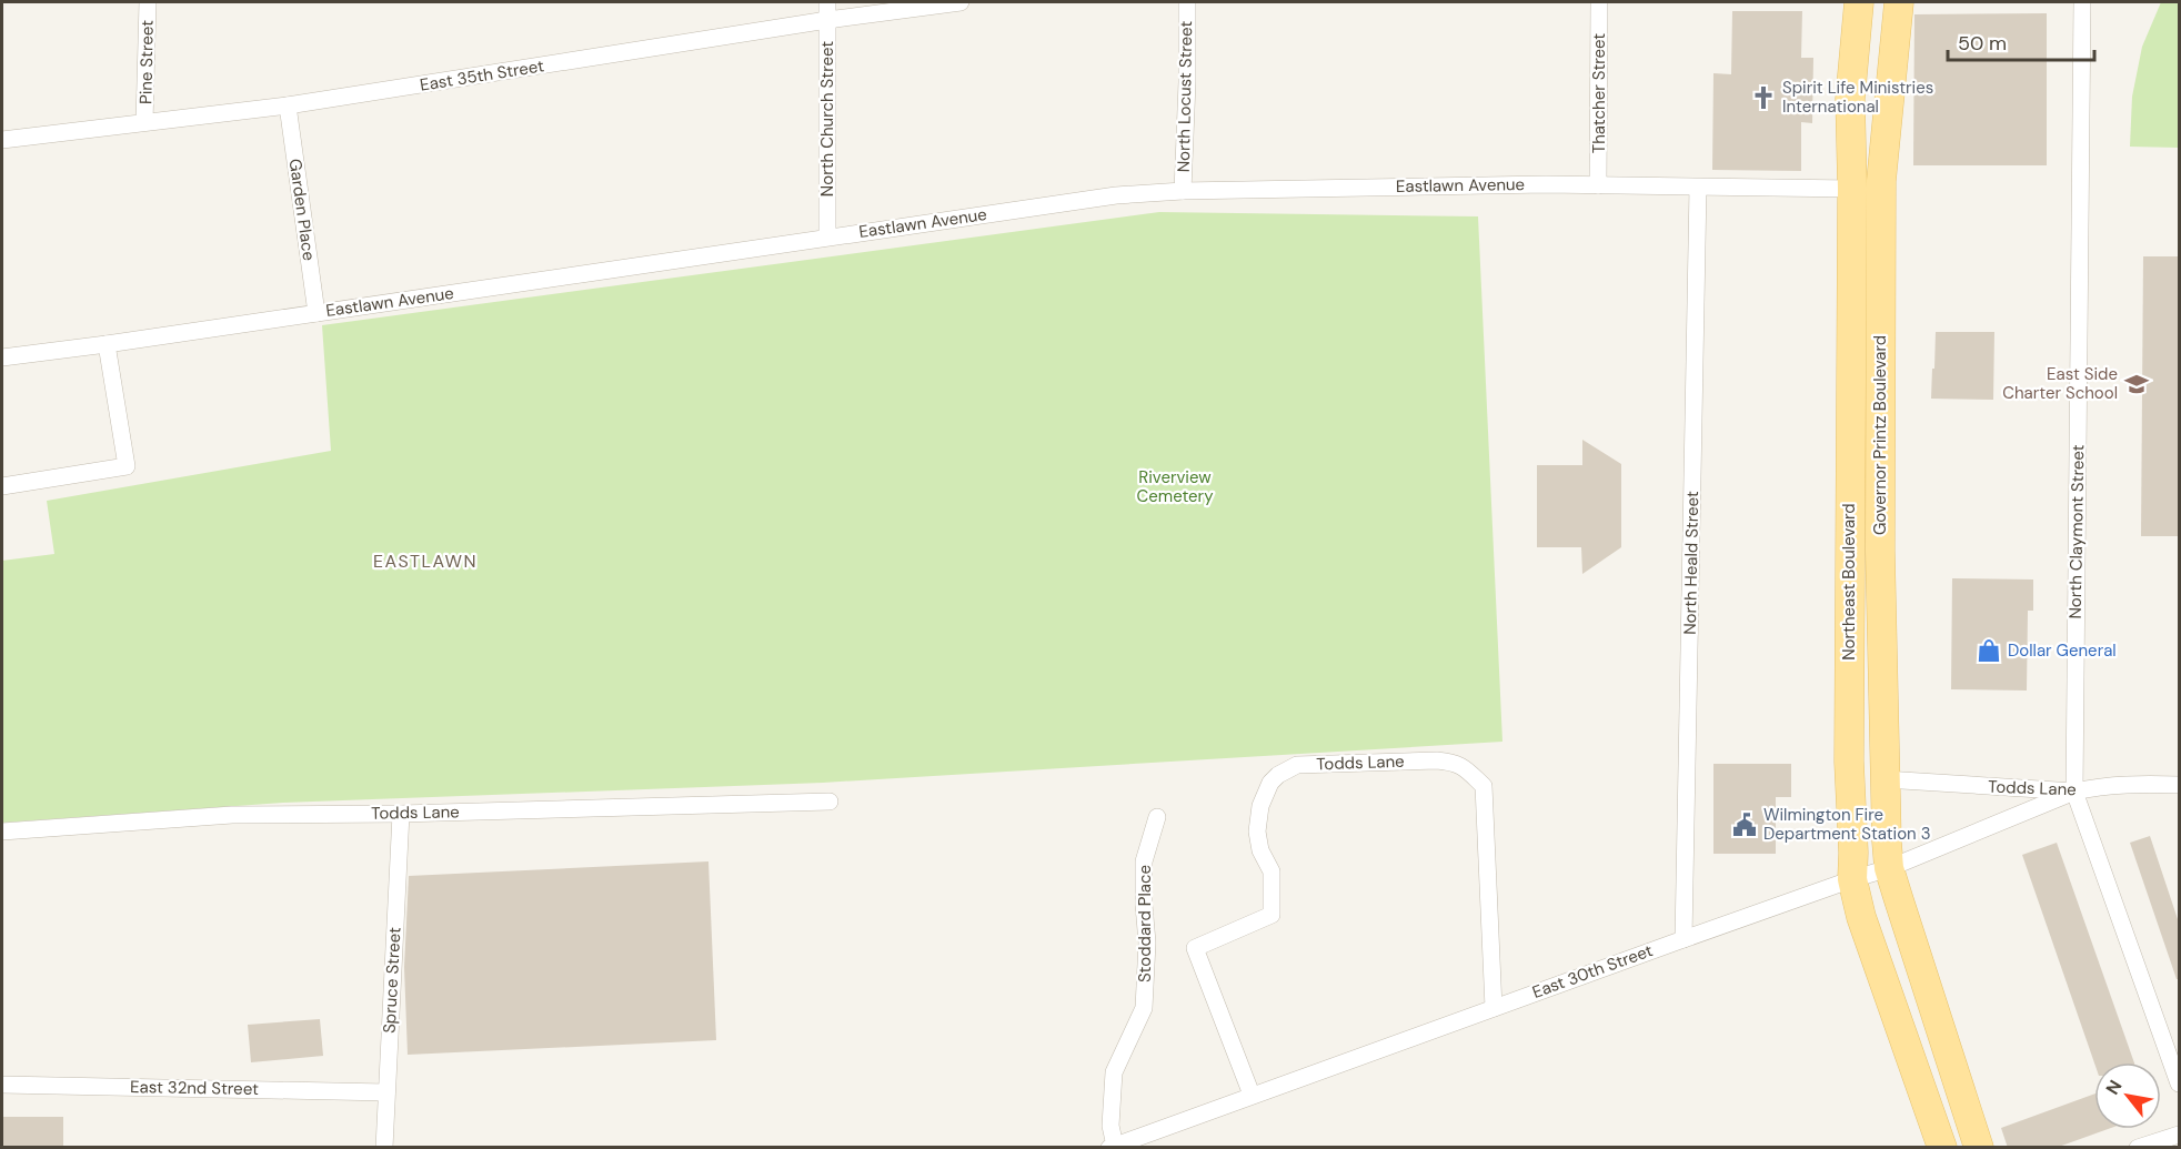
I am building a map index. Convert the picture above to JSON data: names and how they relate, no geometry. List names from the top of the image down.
{
  "streets": {
    "main road": ["Governor Printz Boulevard", "Northeast Boulevard"],
    "street": [
      "Pine Street",
      "East 35th Street",
      "Thatcher Street",
      "North Locust Street",
      "North Church Street",
      "Eastlawn Avenue",
      "Garden Place",
      "North Claymont Street",
      "North Heald Street",
      "Todds Lane",
      "Stoddard Place",
      "East 30th Street",
      "Spruce Street",
      "East 32nd Street"
    ]
  },
  "crossings": [
    ["Pine Street", "East 35th Street"],
    ["East 35th Street", "North Church Street"],
    ["East 35th Street", "Garden Place"],
    ["Thatcher Street", "Eastlawn Avenue"],
    ["North Locust Street", "Eastlawn Avenue"],
    ["North Church Street", "Eastlawn Avenue"],
    ["Eastlawn Avenue", "Garden Place"],
    ["Eastlawn Avenue", "North Heald Street"],
    ["Eastlawn Avenue", "Northeast Boulevard"],
    ["Governor Printz Boulevard", "Todds Lane"],
    ["Governor Printz Boulevard", "East 30th Street"],
    ["North Claymont Street", "Todds Lane"],
    ["North Claymont Street", "East 30th Street"],
    ["North Heald Street", "East 30th Street"],
    ["Northeast Boulevard", "East 30th Street"],
    ["Todds Lane", "East 30th Street"],
    ["Todds Lane", "Spruce Street"],
    ["Stoddard Place", "East 30th Street"],
    ["Spruce Street", "East 32nd Street"]
  ],
  "districts": ["EASTLAWN"],
  "parks": ["Riverview Cemetery"],
  "places": {
    "church": ["Spirit Life Ministries International"],
    "school or university": ["East Side Charter School"],
    "shop": ["Dollar General"],
    "public building": ["Wilmington Fire Department Station 3"]
  },
  "scale_bar": "50 m",
  "north": "top left"
}
